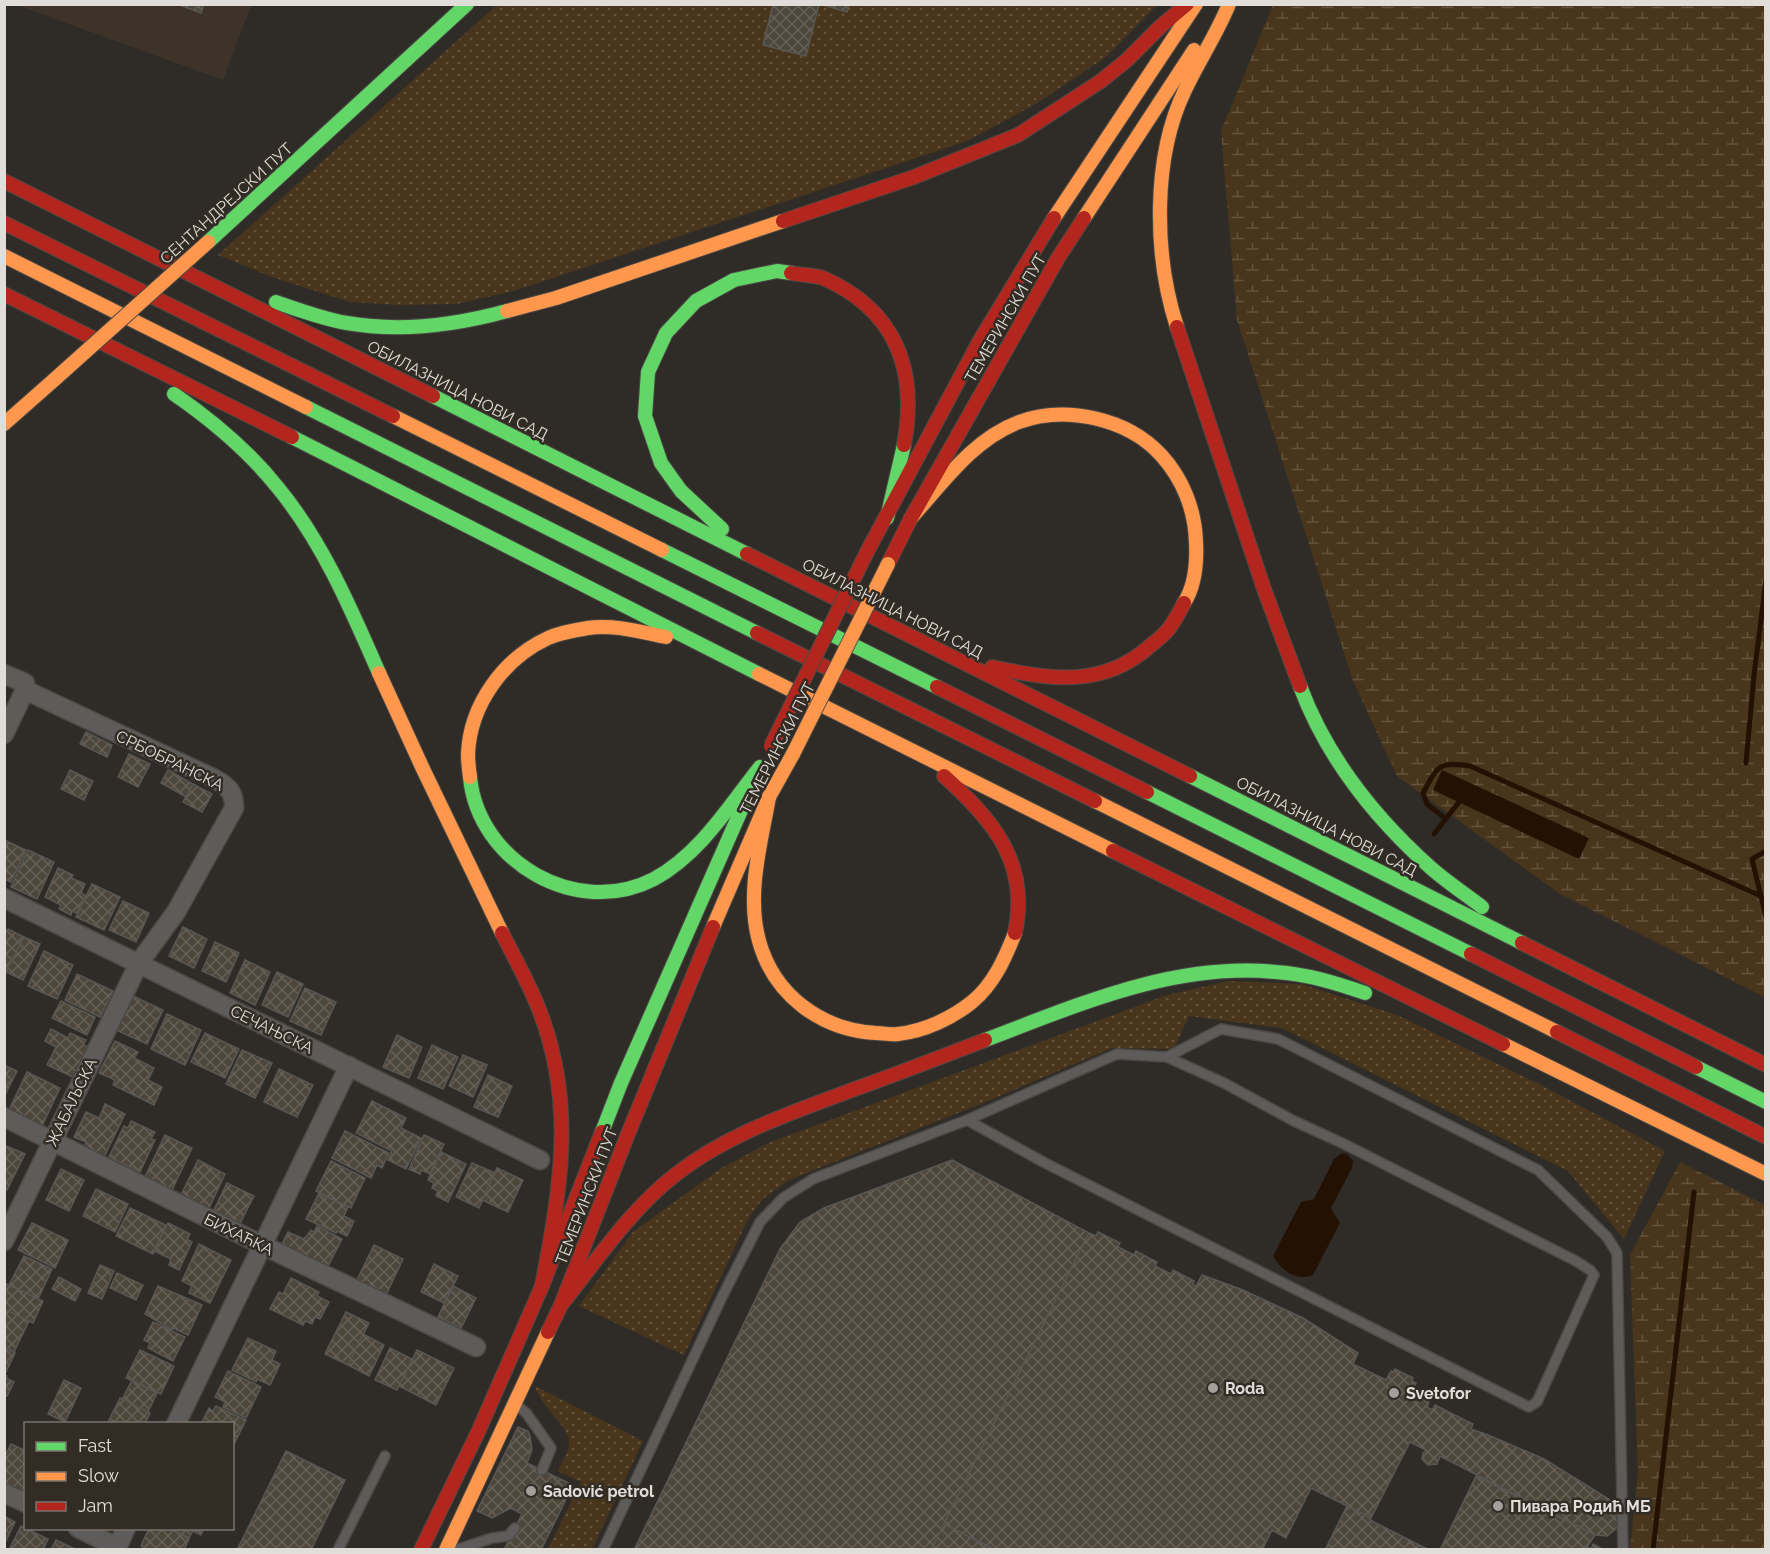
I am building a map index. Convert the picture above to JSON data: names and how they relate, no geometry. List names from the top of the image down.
{
  "streets": {
    "main road": ["СЕНТАНДРЕЈСКИ ПУТ", "ТЕМЕРИНСКИ ПУТ", "ОБИЛАЗНИЦА НОВИ САД"],
    "street": [
      "СРБОБРАНСКА",
      "СЕЧАЊСКА",
      "ЖАБАЉСКА",
      "БИХАЋКА"
    ]
  },
  "crossings": [
    ["СРБОБРАНСКА", "СЕЧАЊСКА"],
    ["СРБОБРАНСКА", "ЖАБАЉСКА"],
    ["СЕЧАЊСКА", "ЖАБАЉСКА"],
    ["ЖАБАЉСКА", "БИХАЋКА"]
  ],
  "places": [
    "Roda",
    "Svetofor",
    "Sadović petrol",
    "Пивара Родић МБ"
  ],
  "legend": ["Fast", "Slow", "Jam"]
}
